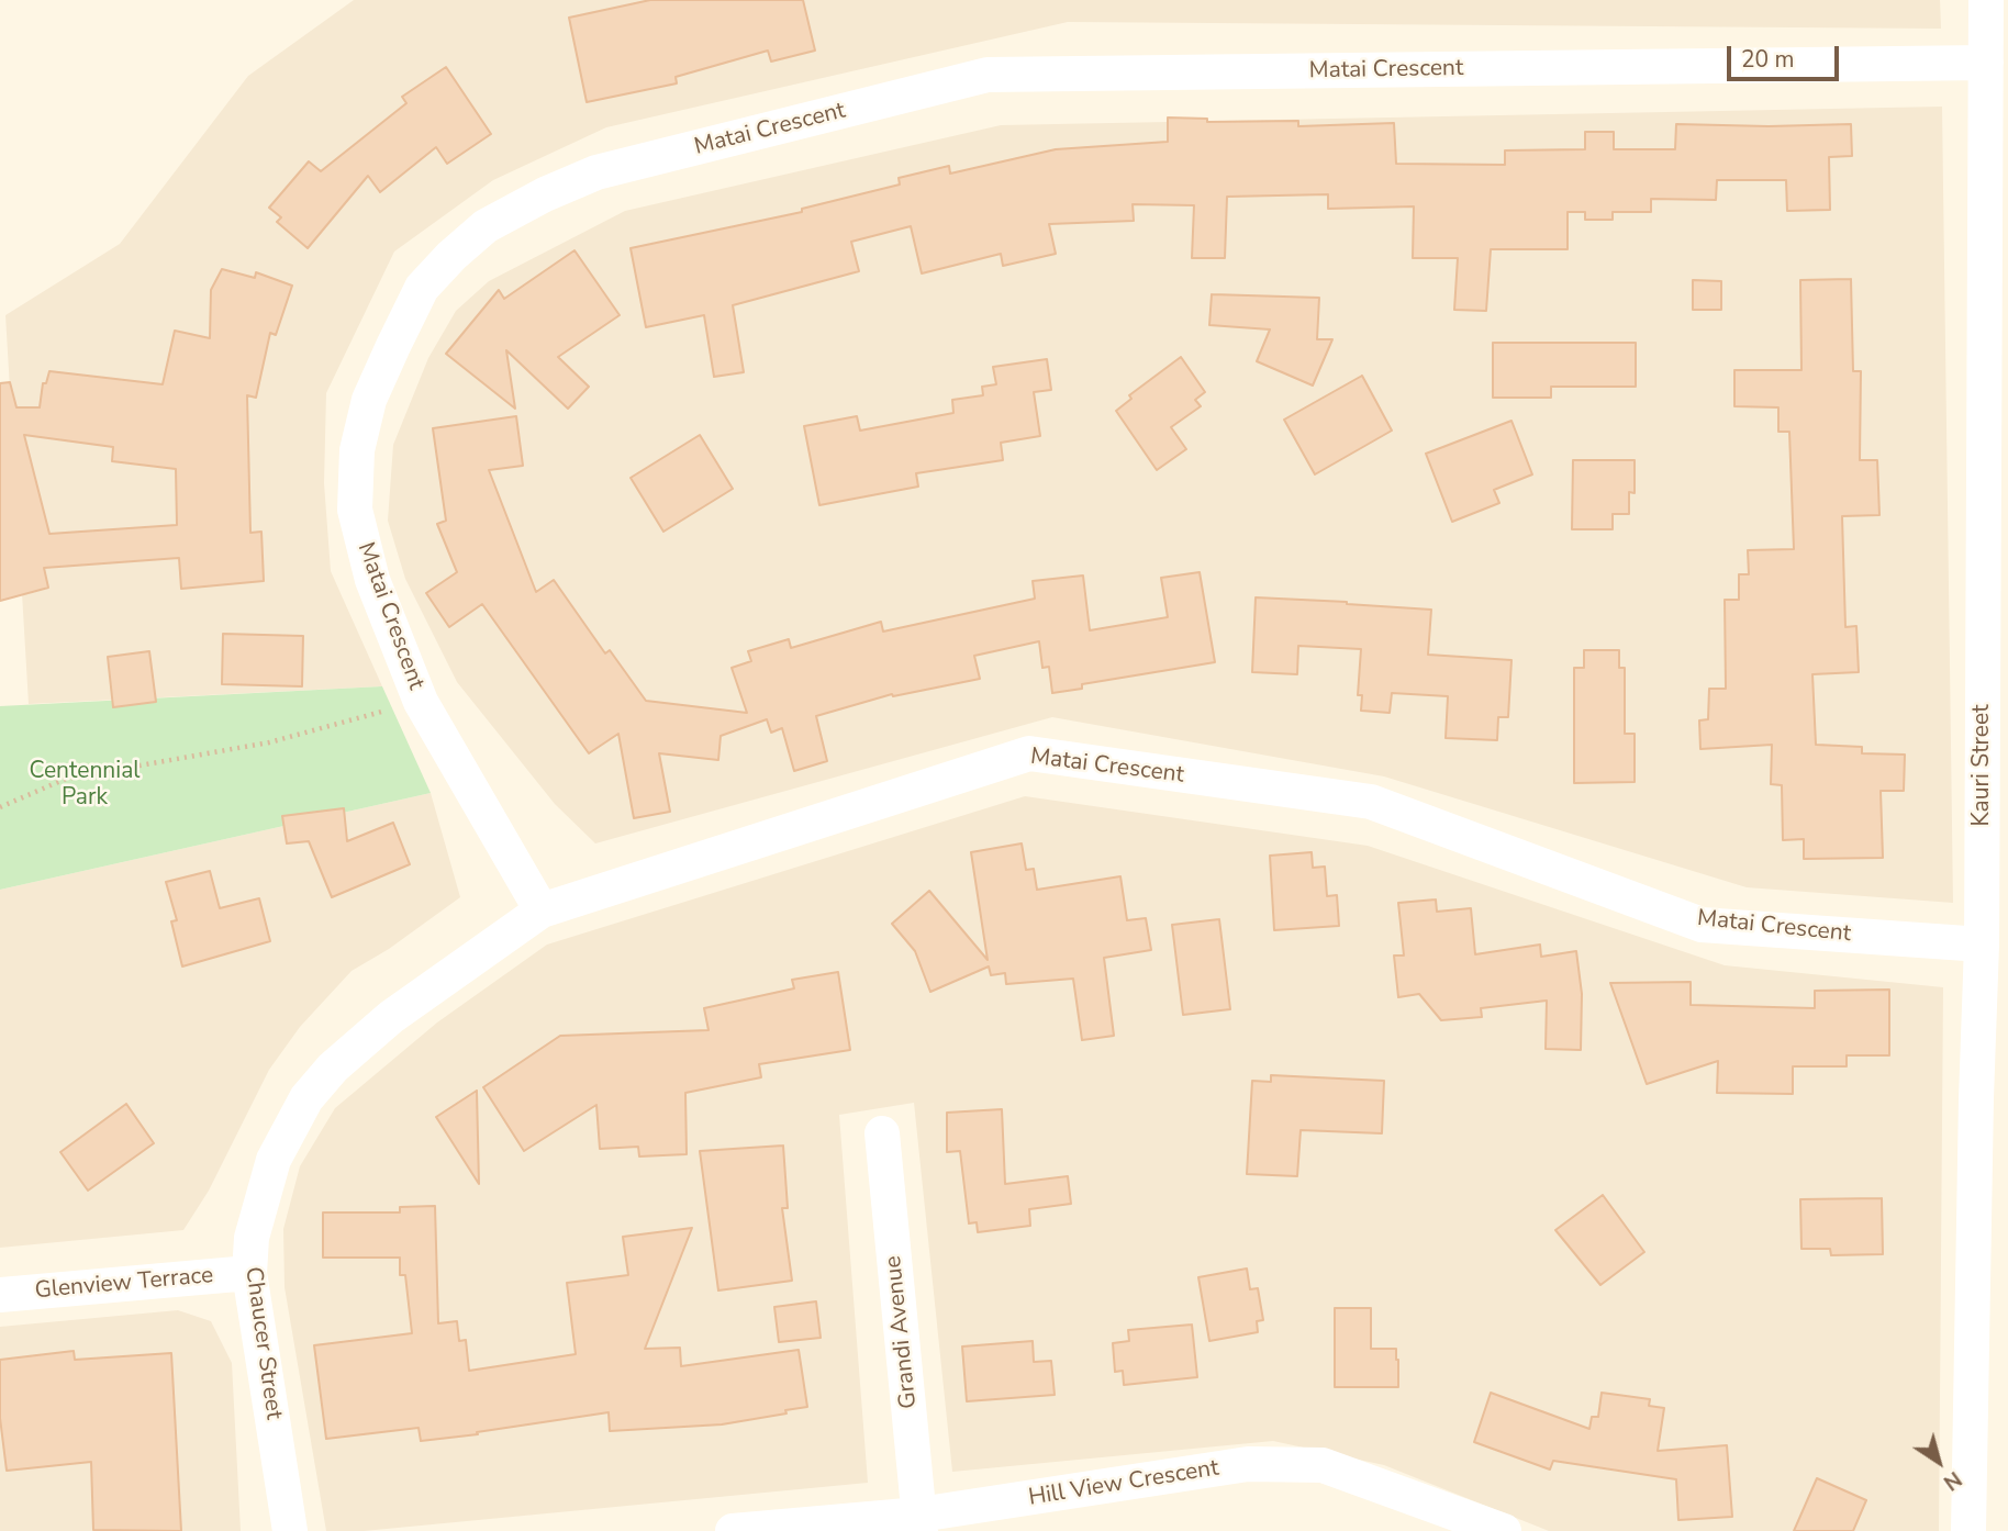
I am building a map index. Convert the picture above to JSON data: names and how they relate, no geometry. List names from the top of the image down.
{
  "streets": {
    "street": [
      "Matai Crescent",
      "Kauri Street",
      "Glenview Terrace",
      "Grandi Avenue",
      "Chaucer Street",
      "Hill View Crescent"
    ]
  },
  "crossings": [
    ["Matai Crescent", "Kauri Street"],
    ["Matai Crescent", "Chaucer Street"],
    ["Glenview Terrace", "Chaucer Street"],
    ["Grandi Avenue", "Hill View Crescent"]
  ],
  "parks": ["Centennial Park"],
  "scale_bar": "20 m",
  "north": "bottom right"
}
